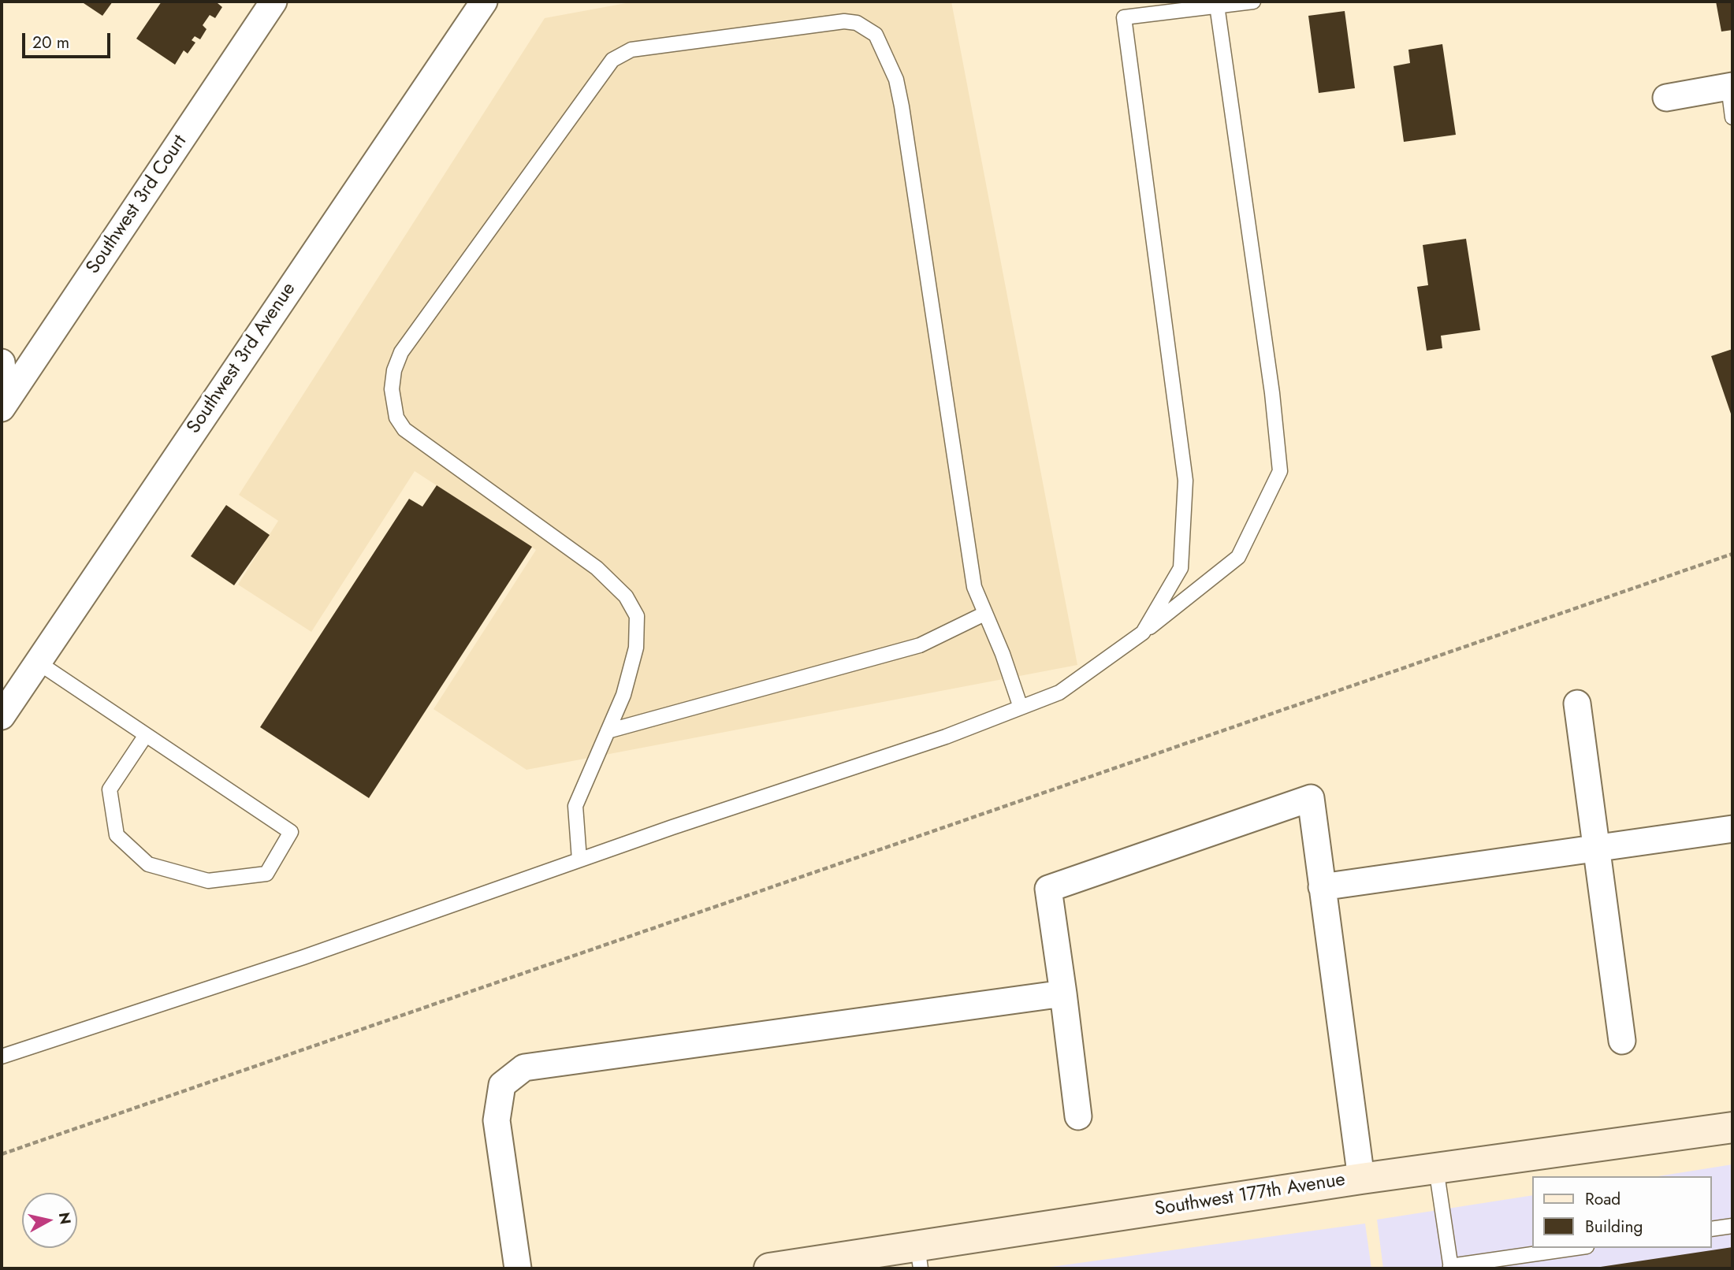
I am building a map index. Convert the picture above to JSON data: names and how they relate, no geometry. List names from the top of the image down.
{
  "streets": {
    "main road": ["Southwest 177th Avenue"],
    "street": ["Southwest 3rd Court", "Southwest 3rd Avenue"]
  },
  "legend": ["Road", "Building"],
  "scale_bar": "20 m",
  "north": "right"
}
